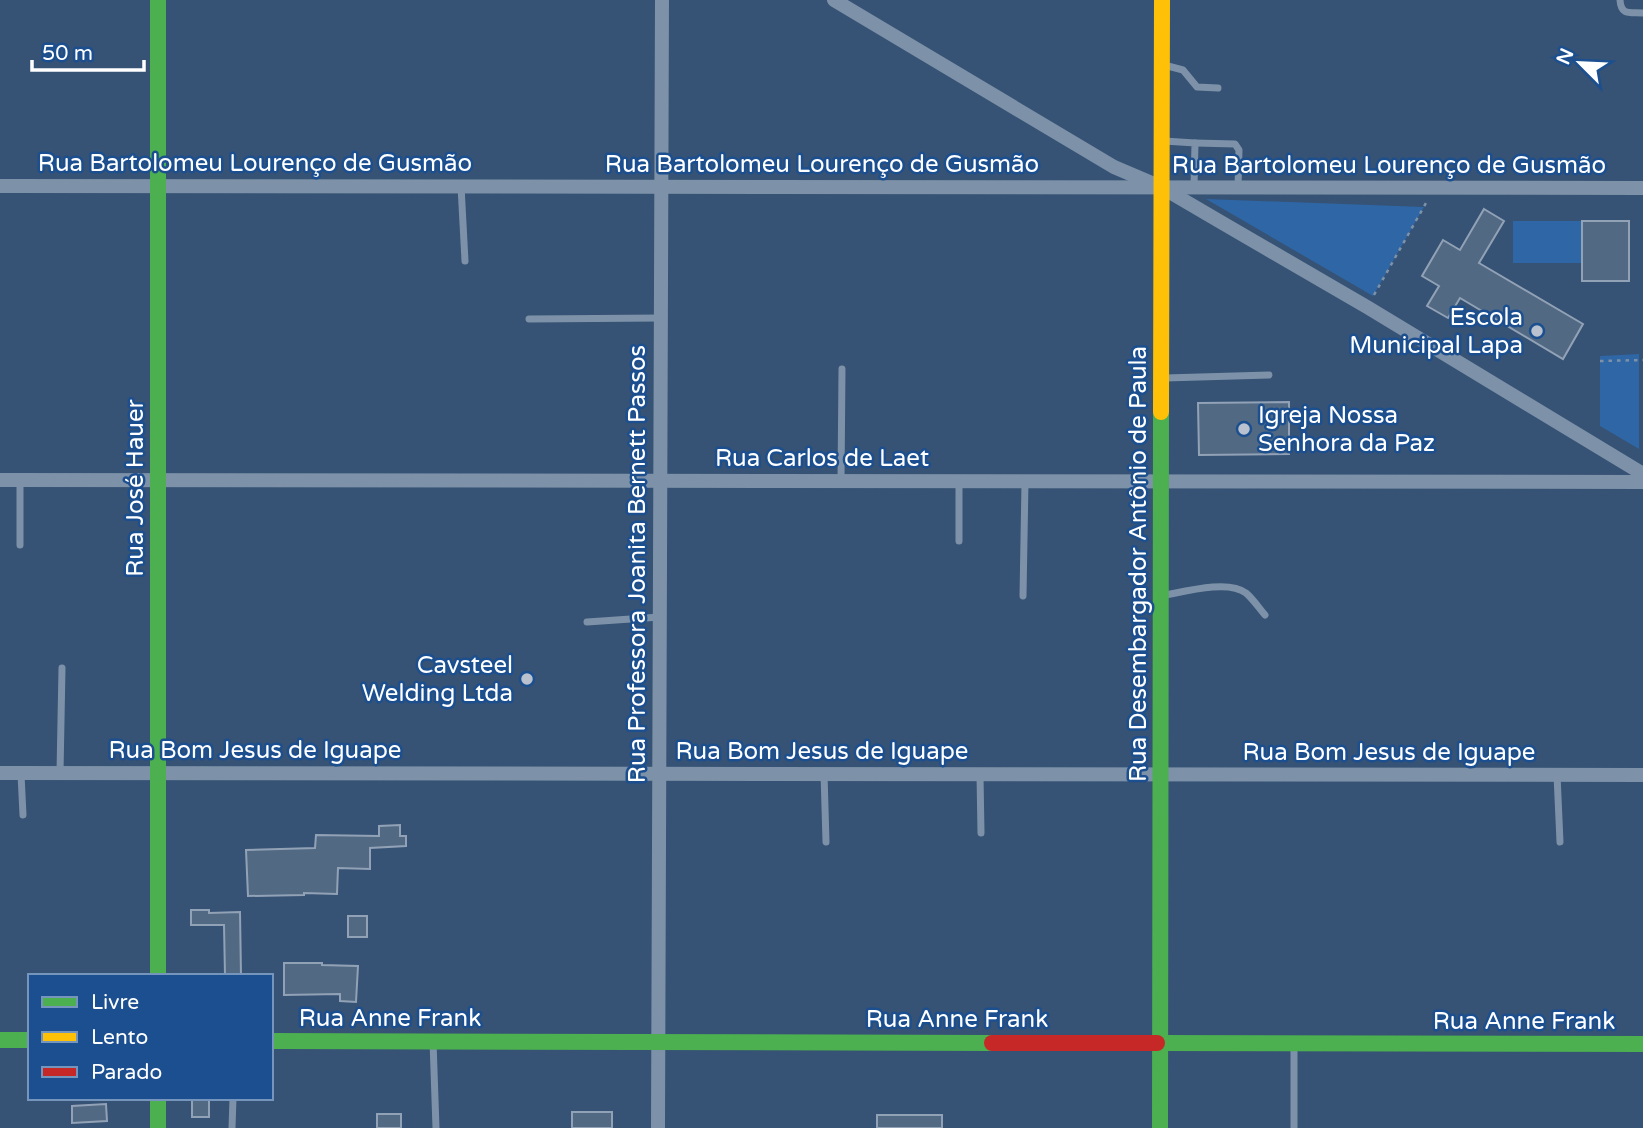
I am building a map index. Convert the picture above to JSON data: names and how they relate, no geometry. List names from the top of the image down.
{
  "streets": {
    "main road": ["Rua José Hauer", "Rua Desembargador Antônio de Paula", "Rua Anne Frank"],
    "street": [
      "Rua Bartolomeu Lourenço de Gusmão",
      "Rua Carlos de Laet",
      "Rua Professora Joanita Bernett Passos",
      "Rua Bom Jesus de Iguape"
    ]
  },
  "crossings": [
    ["Rua Bartolomeu Lourenço de Gusmão", "Rua José Hauer"],
    ["Rua Bartolomeu Lourenço de Gusmão", "Rua Professora Joanita Bernett Passos"],
    ["Rua Bartolomeu Lourenço de Gusmão", "Rua Desembargador Antônio de Paula"],
    ["Rua Carlos de Laet", "Rua José Hauer"],
    ["Rua Carlos de Laet", "Rua Professora Joanita Bernett Passos"],
    ["Rua Carlos de Laet", "Rua Desembargador Antônio de Paula"],
    ["Rua José Hauer", "Rua Bom Jesus de Iguape"],
    ["Rua Professora Joanita Bernett Passos", "Rua Bom Jesus de Iguape"],
    ["Rua Professora Joanita Bernett Passos", "Rua Anne Frank"],
    ["Rua Desembargador Antônio de Paula", "Rua Bom Jesus de Iguape"],
    ["Rua Desembargador Antônio de Paula", "Rua Anne Frank"]
  ],
  "places": ["Escola Municipal Lapa", "Igreja Nossa Senhora da Paz", "Cavsteel Welding Ltda"],
  "legend": ["Livre", "Lento", "Parado"],
  "scale_bar": "50 m",
  "north": "top left"
}
